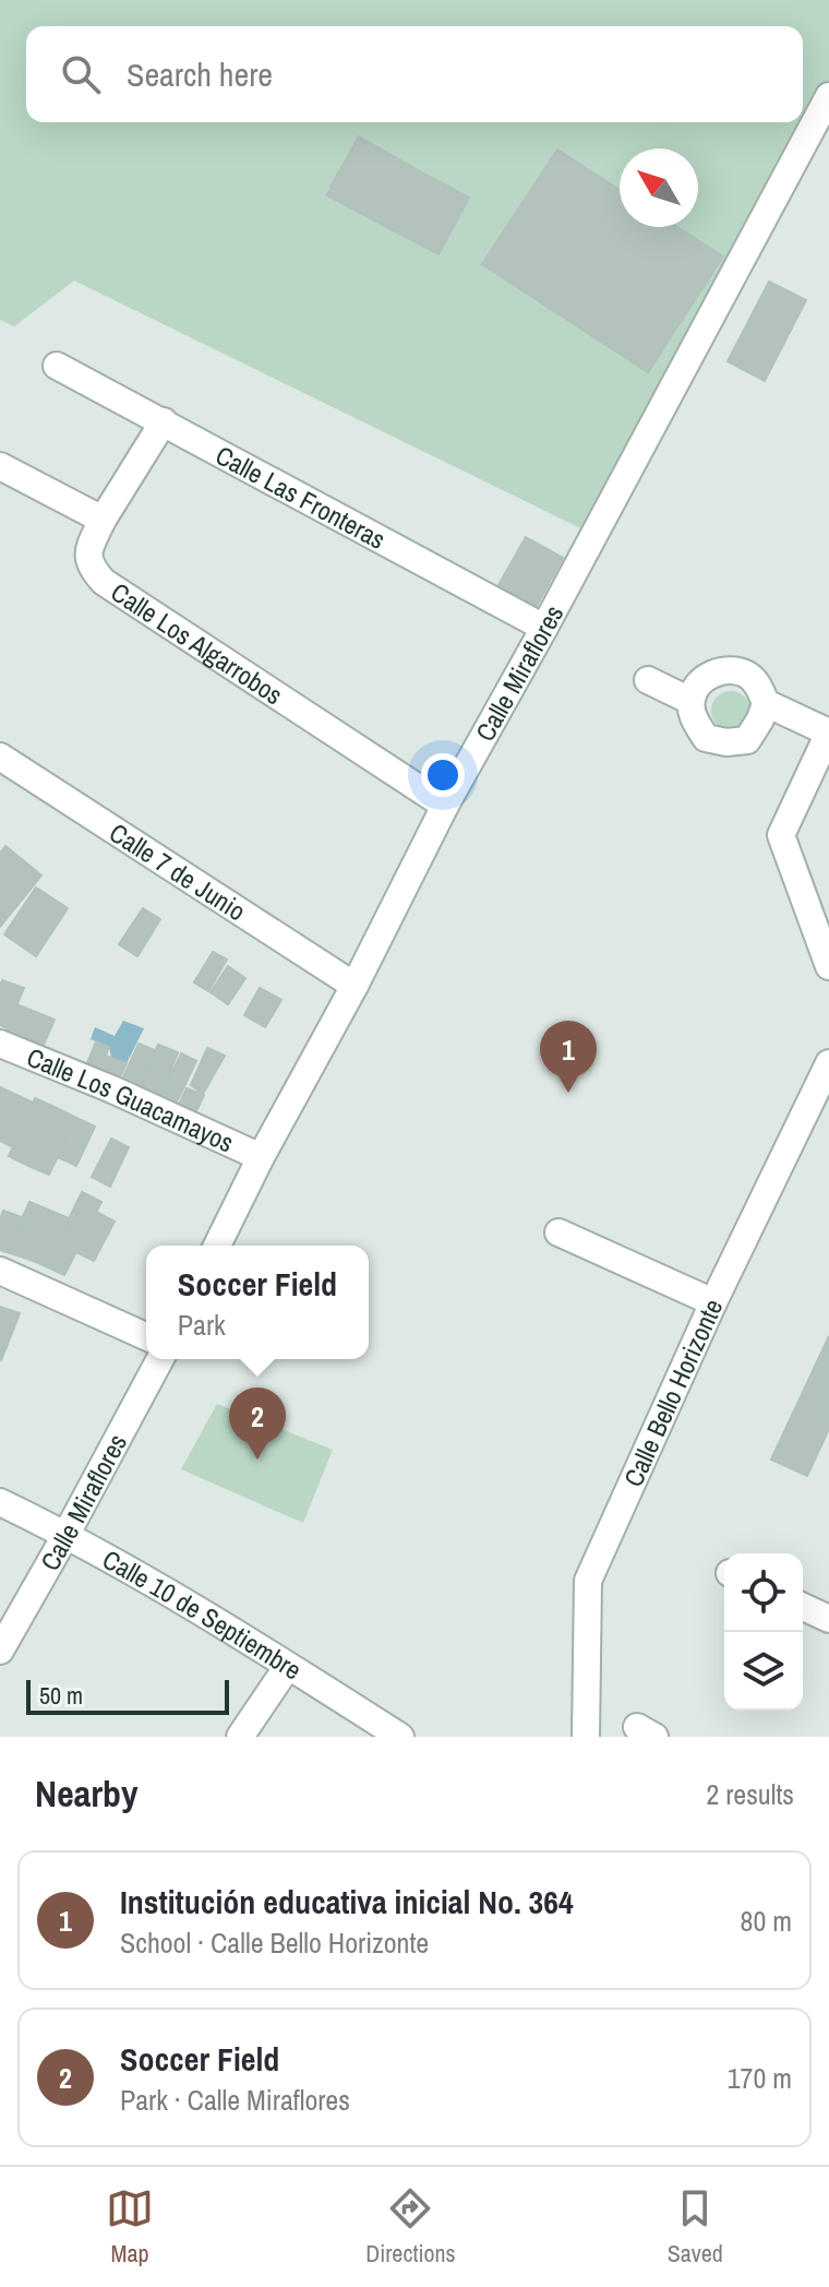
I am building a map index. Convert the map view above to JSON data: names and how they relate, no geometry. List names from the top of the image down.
{
  "streets": {
    "street": [
      "Calle Las Fronteras",
      "Calle Los Algarrobos",
      "Calle Miraflores",
      "Calle 7 de Junio",
      "Calle Los Guacamayos",
      "Calle Bello Horizonte",
      "Calle 10 de Septiembre"
    ]
  },
  "crossings": [
    ["Calle Las Fronteras", "Calle Miraflores"],
    ["Calle Los Algarrobos", "Calle Miraflores"],
    ["Calle Miraflores", "Calle 7 de Junio"],
    ["Calle Miraflores", "Calle Los Guacamayos"],
    ["Calle Miraflores", "Calle 10 de Septiembre"]
  ],
  "scale_bar": "50 m",
  "north": "top left",
  "page": {
    "search": "Search here",
    "pins": ["1", "2"],
    "popup": ["Soccer Field", "Park"],
    "scale": "50 m",
    "heading": ["Nearby", "2 results"],
    "list": [
      {
        "mark": "1",
        "name": "Institución educativa inicial No. 364",
        "note": "School · Calle Bello Horizonte",
        "value": "80 m"
      },
      {
        "mark": "2",
        "name": "Soccer Field",
        "note": "Park · Calle Miraflores",
        "value": "170 m"
      }
    ],
    "nav": ["Map", "Directions", "Saved"]
  }
}
